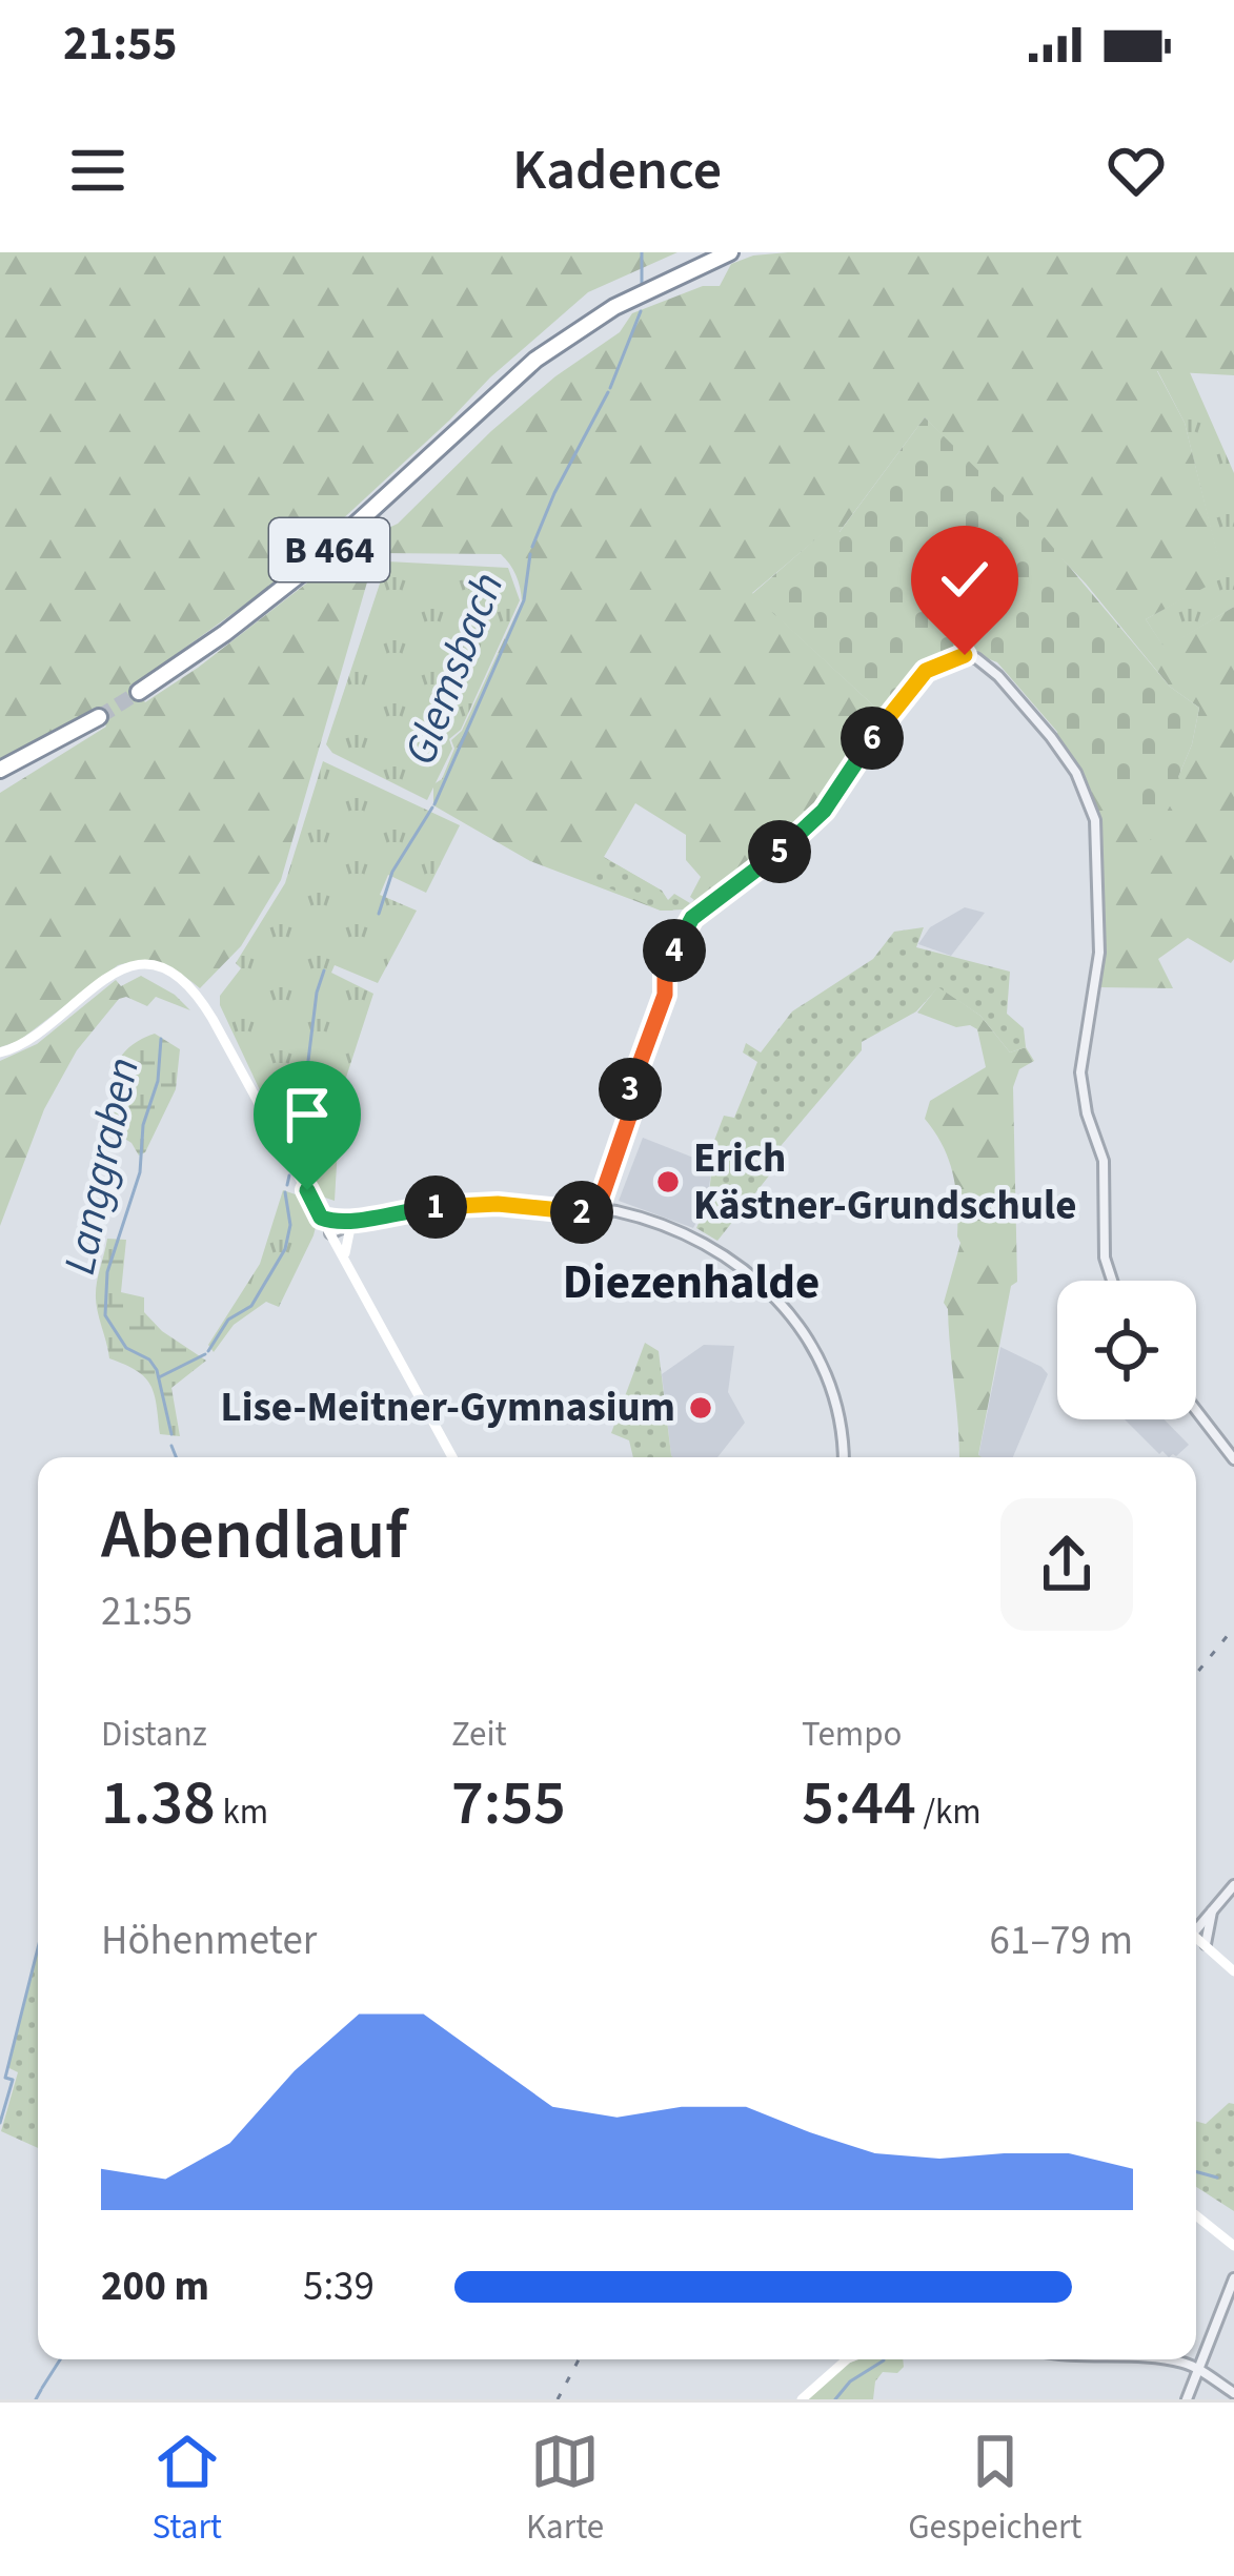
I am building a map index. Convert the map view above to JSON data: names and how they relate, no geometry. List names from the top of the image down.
{
  "streets": {
    "highway": ["B 464"]
  },
  "districts": ["Diezenhalde"],
  "water": ["Glemsbach", "Langgraben"],
  "places": ["Erich Kästner-Grundschule", "Lise-Meitner-Gymnasium"],
  "page": {
    "status": "21:55",
    "header": "Kadence",
    "pins": [
      "6",
      "5",
      "4",
      "3",
      "1",
      "2"
    ],
    "heading": ["Abendlauf", "21:55"],
    "stats": [
      ["Distanz", "1.38 km"],
      ["Zeit", "7:55"],
      ["Tempo", "5:44 /km"]
    ],
    "chart": ["Höhenmeter", "61–79 m"],
    "list": [
      {
        "name": "200 m",
        "note": "5:39"
      }
    ],
    "tabs": ["Start", "Karte", "Gespeichert"]
  }
}
